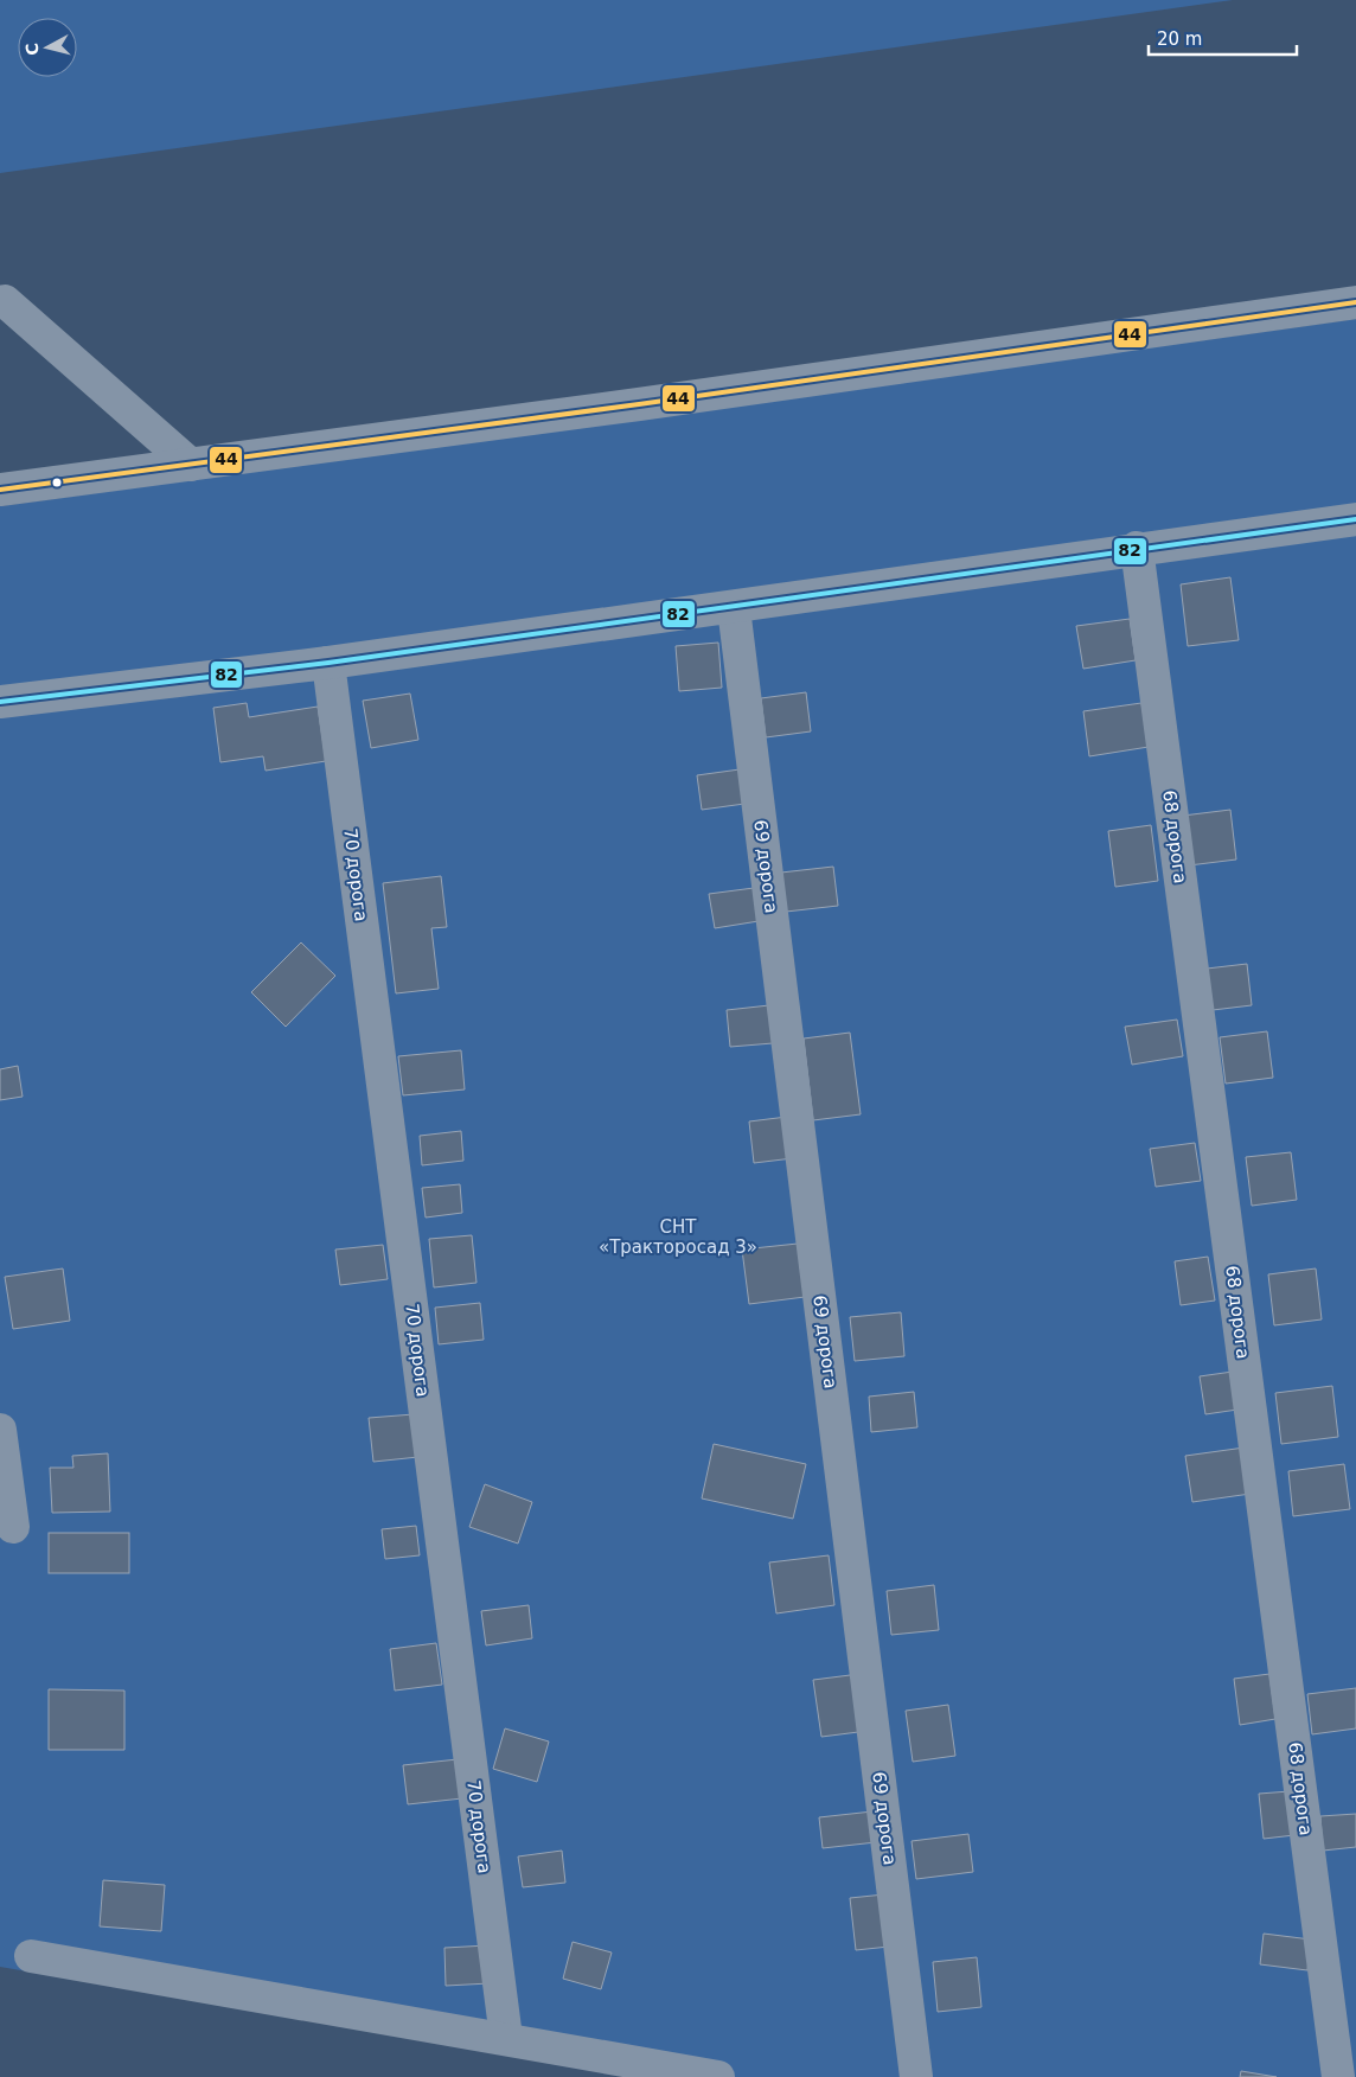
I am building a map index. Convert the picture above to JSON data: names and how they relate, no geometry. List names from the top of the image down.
{
  "streets": {
    "street": ["68 дорога", "69 дорога", "70 дорога"]
  },
  "parks": ["СНТ «Тракторосад 3»"],
  "lines": ["transit line 44", "transit line 82"],
  "scale_bar": "20 m",
  "north": "left"
}
